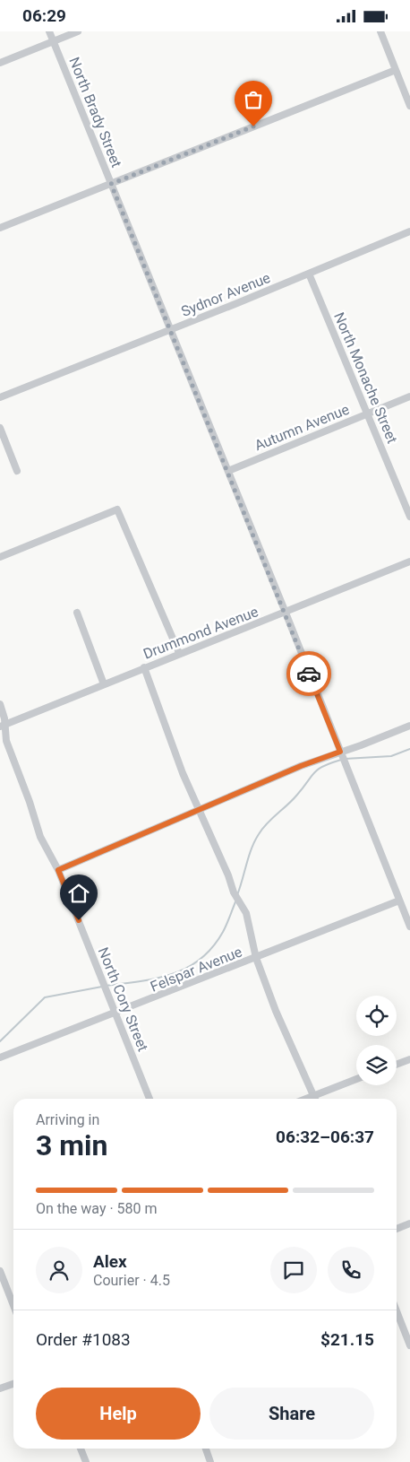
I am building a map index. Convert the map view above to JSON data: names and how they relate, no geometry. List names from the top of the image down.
{
  "streets": {
    "street": [
      "North Brady Street",
      "Sydnor Avenue",
      "North Monache Street",
      "Autumn Avenue",
      "Drummond Avenue",
      "Felspar Avenue",
      "North Cory Street"
    ]
  },
  "crossings": [
    ["North Brady Street", "Sydnor Avenue"],
    ["North Brady Street", "Autumn Avenue"],
    ["North Brady Street", "Drummond Avenue"],
    ["North Brady Street", "Felspar Avenue"],
    ["Sydnor Avenue", "North Monache Street"],
    ["North Monache Street", "Autumn Avenue"],
    ["Drummond Avenue", "North Cory Street"],
    ["Felspar Avenue", "North Cory Street"]
  ],
  "page": {
    "status": "06:29",
    "heading": ["3 min", "Arriving in", "06:32–06:37"],
    "panel": [
      "Alex",
      "Courier · 4.5",
      "Order #1083",
      "$21.15"
    ],
    "bar": "On the way · 580 m",
    "buttons": ["Help", "Share"]
  }
}
